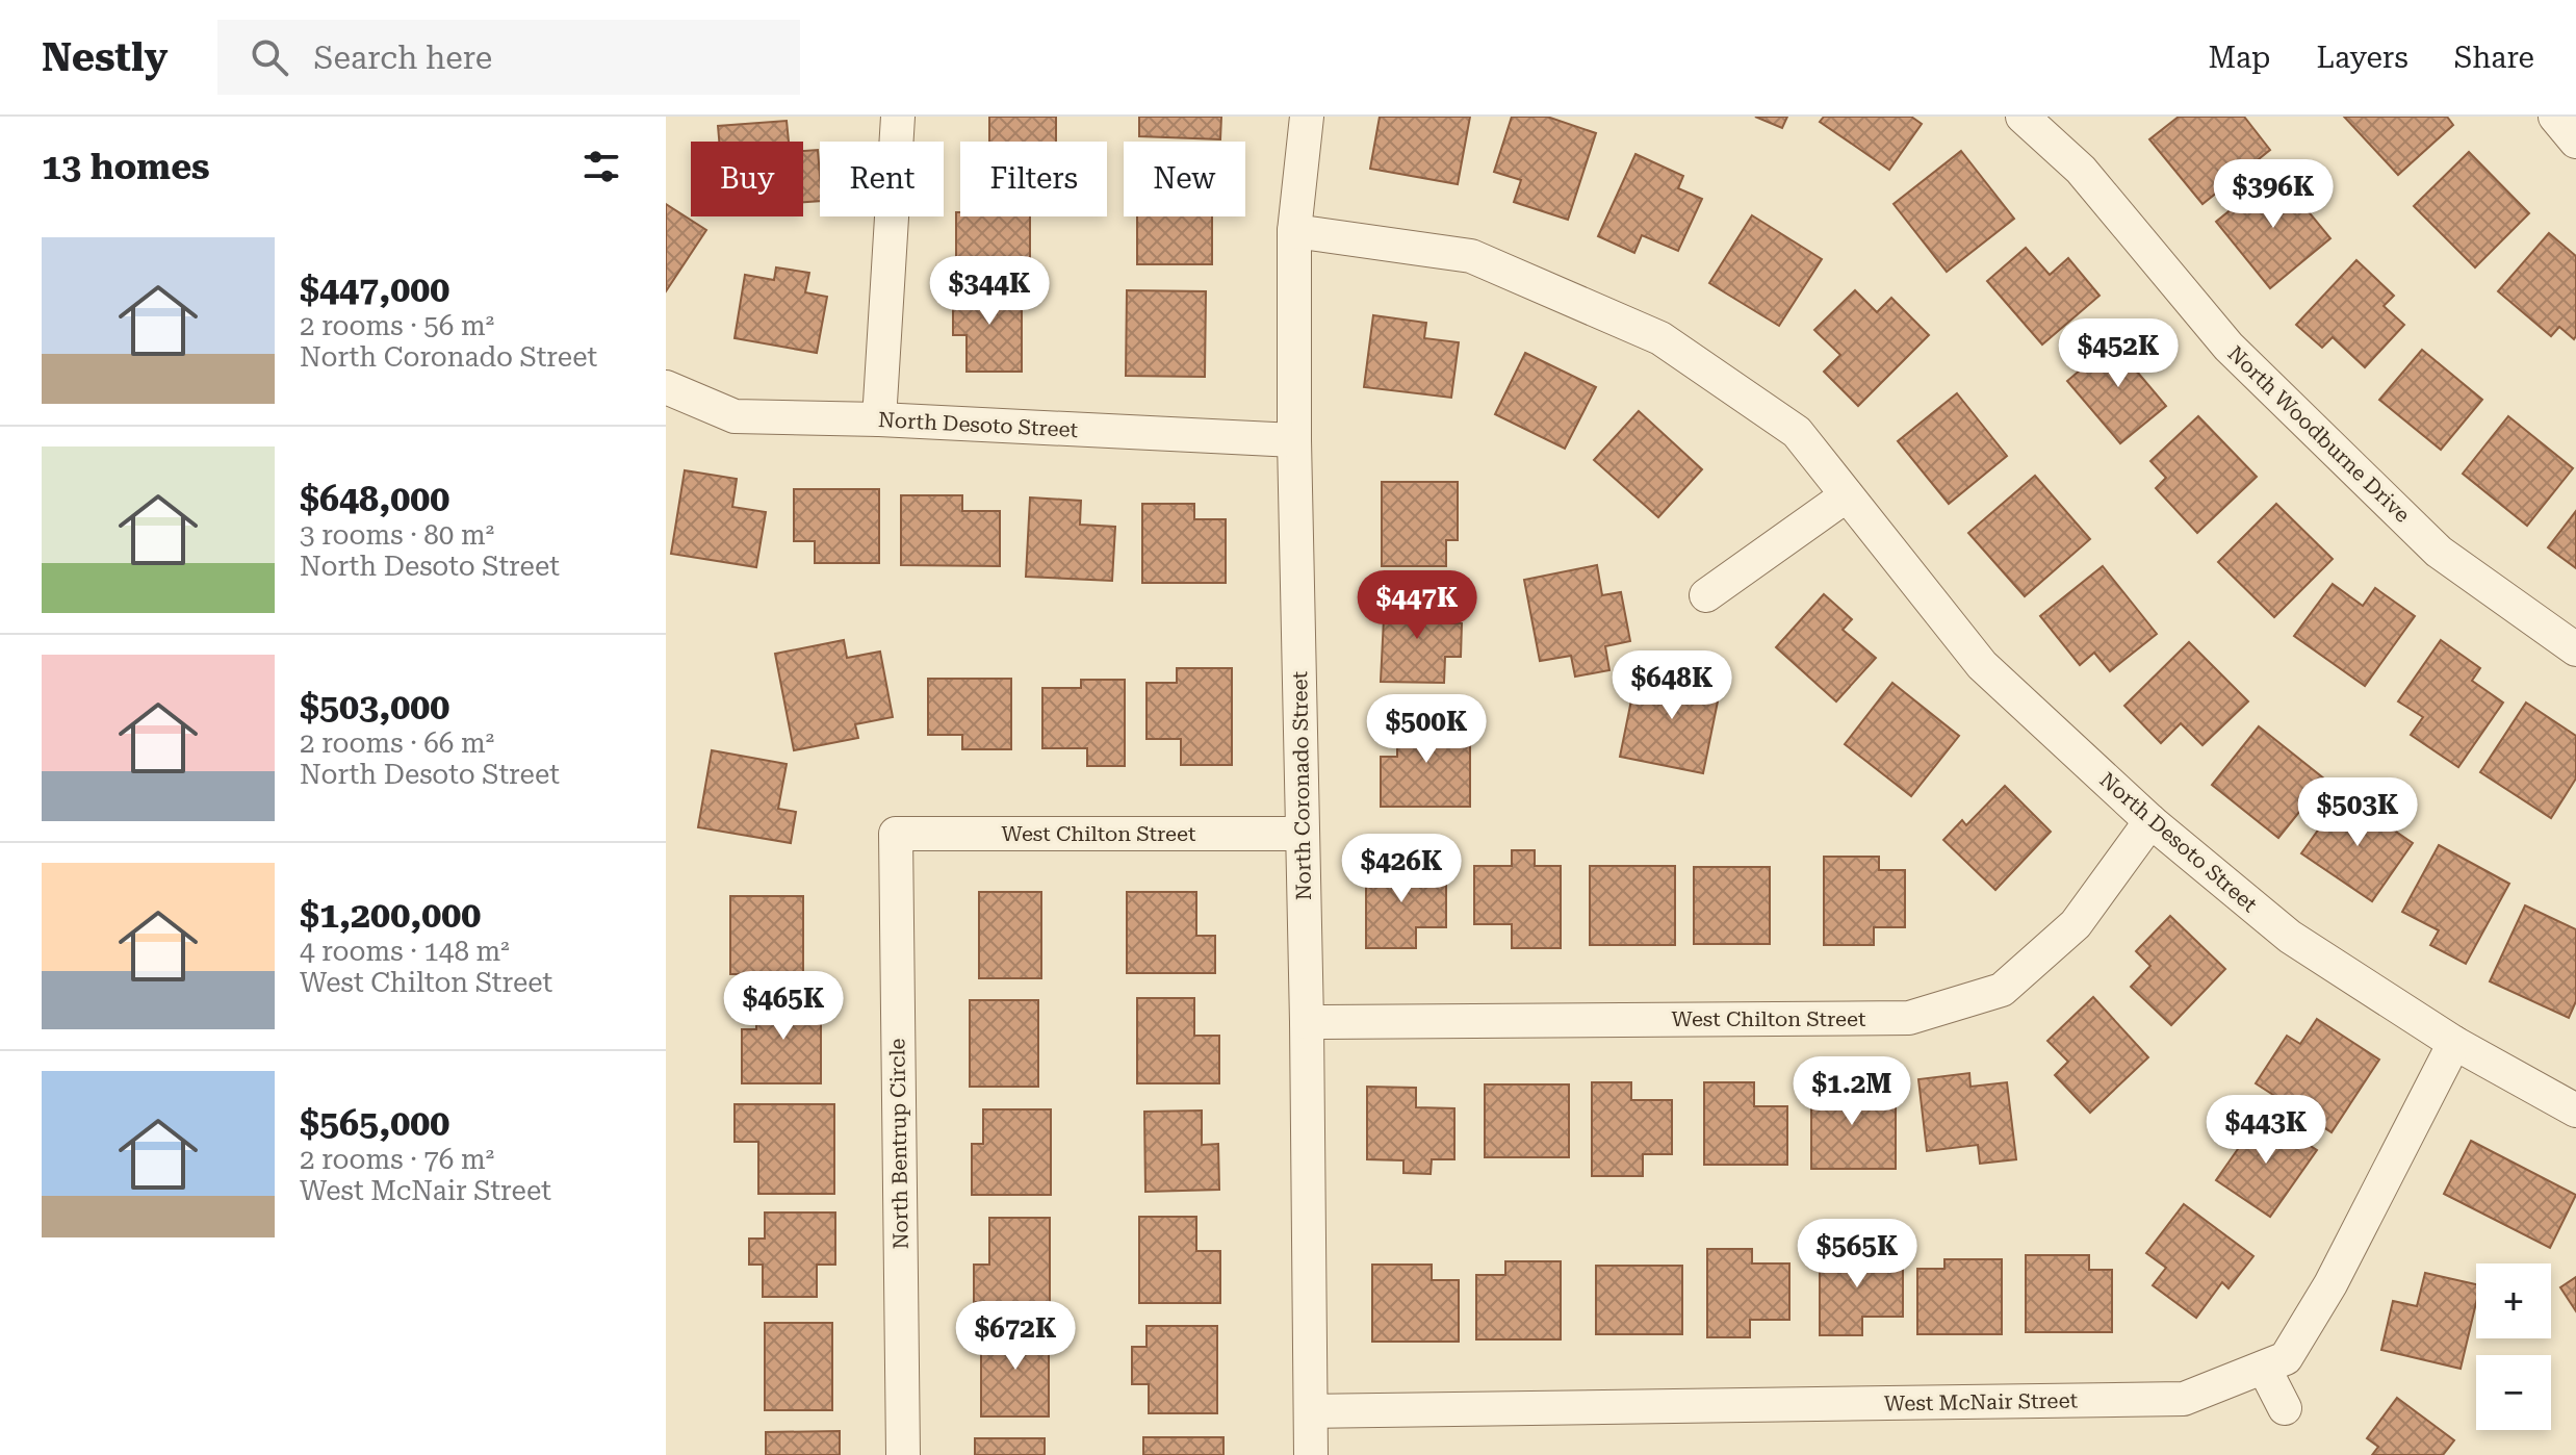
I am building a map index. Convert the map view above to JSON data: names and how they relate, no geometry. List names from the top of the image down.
{
  "streets": {
    "street": [
      "North Desoto Street",
      "North Woodburne Drive",
      "North Coronado Street",
      "West Chilton Street",
      "North Bentrup Circle",
      "West McNair Street"
    ]
  },
  "crossings": [
    ["North Desoto Street", "North Coronado Street"],
    ["North Desoto Street", "West Chilton Street"],
    ["North Desoto Street", "West McNair Street"],
    ["North Coronado Street", "West Chilton Street"],
    ["North Coronado Street", "West McNair Street"],
    ["West Chilton Street", "North Bentrup Circle"]
  ],
  "page": {
    "header": "Nestly",
    "search": "Search here",
    "nav": ["Map", "Layers", "Share"],
    "heading": "13 homes",
    "chip": [
      "Buy",
      "Rent",
      "Filters",
      "New"
    ],
    "price": [
      "$396K",
      "$344K",
      "$452K",
      "$447K",
      "$648K",
      "$500K",
      "$503K",
      "$426K",
      "$465K",
      "$1.2M",
      "$443K",
      "$565K",
      "$672K"
    ],
    "list": [
      {
        "name": "$447,000",
        "note": "2 rooms · 56 m² · North Coronado Street"
      },
      {
        "name": "$648,000",
        "note": "3 rooms · 80 m² · North Desoto Street"
      },
      {
        "name": "$503,000",
        "note": "2 rooms · 66 m² · North Desoto Street"
      },
      {
        "name": "$1,200,000",
        "note": "4 rooms · 148 m² · West Chilton Street"
      },
      {
        "name": "$565,000",
        "note": "2 rooms · 76 m² · West McNair Street"
      }
    ],
    "map_buttons": ["+", "−"]
  }
}
